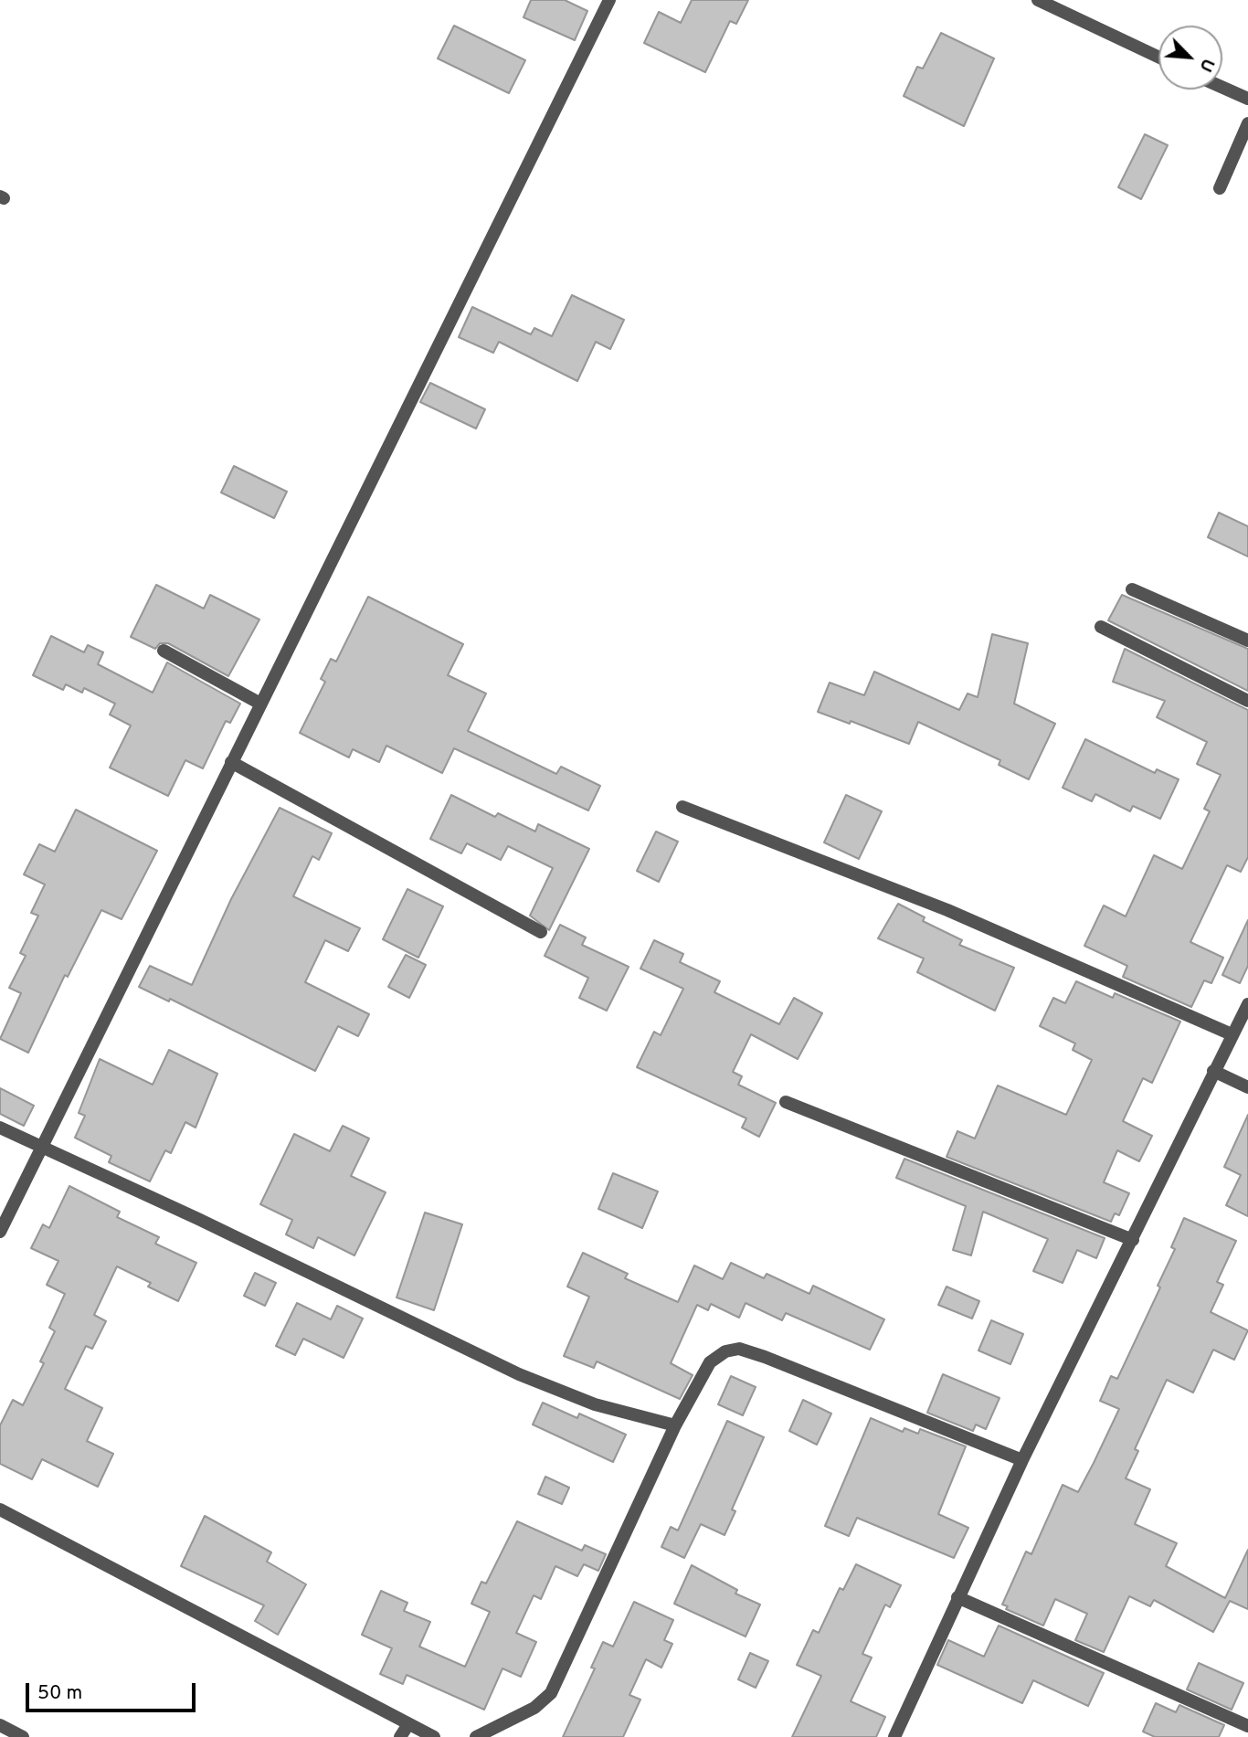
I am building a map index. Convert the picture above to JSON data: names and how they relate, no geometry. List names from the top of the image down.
{
  "scale_bar": "50 m",
  "north": "bottom right"
}
